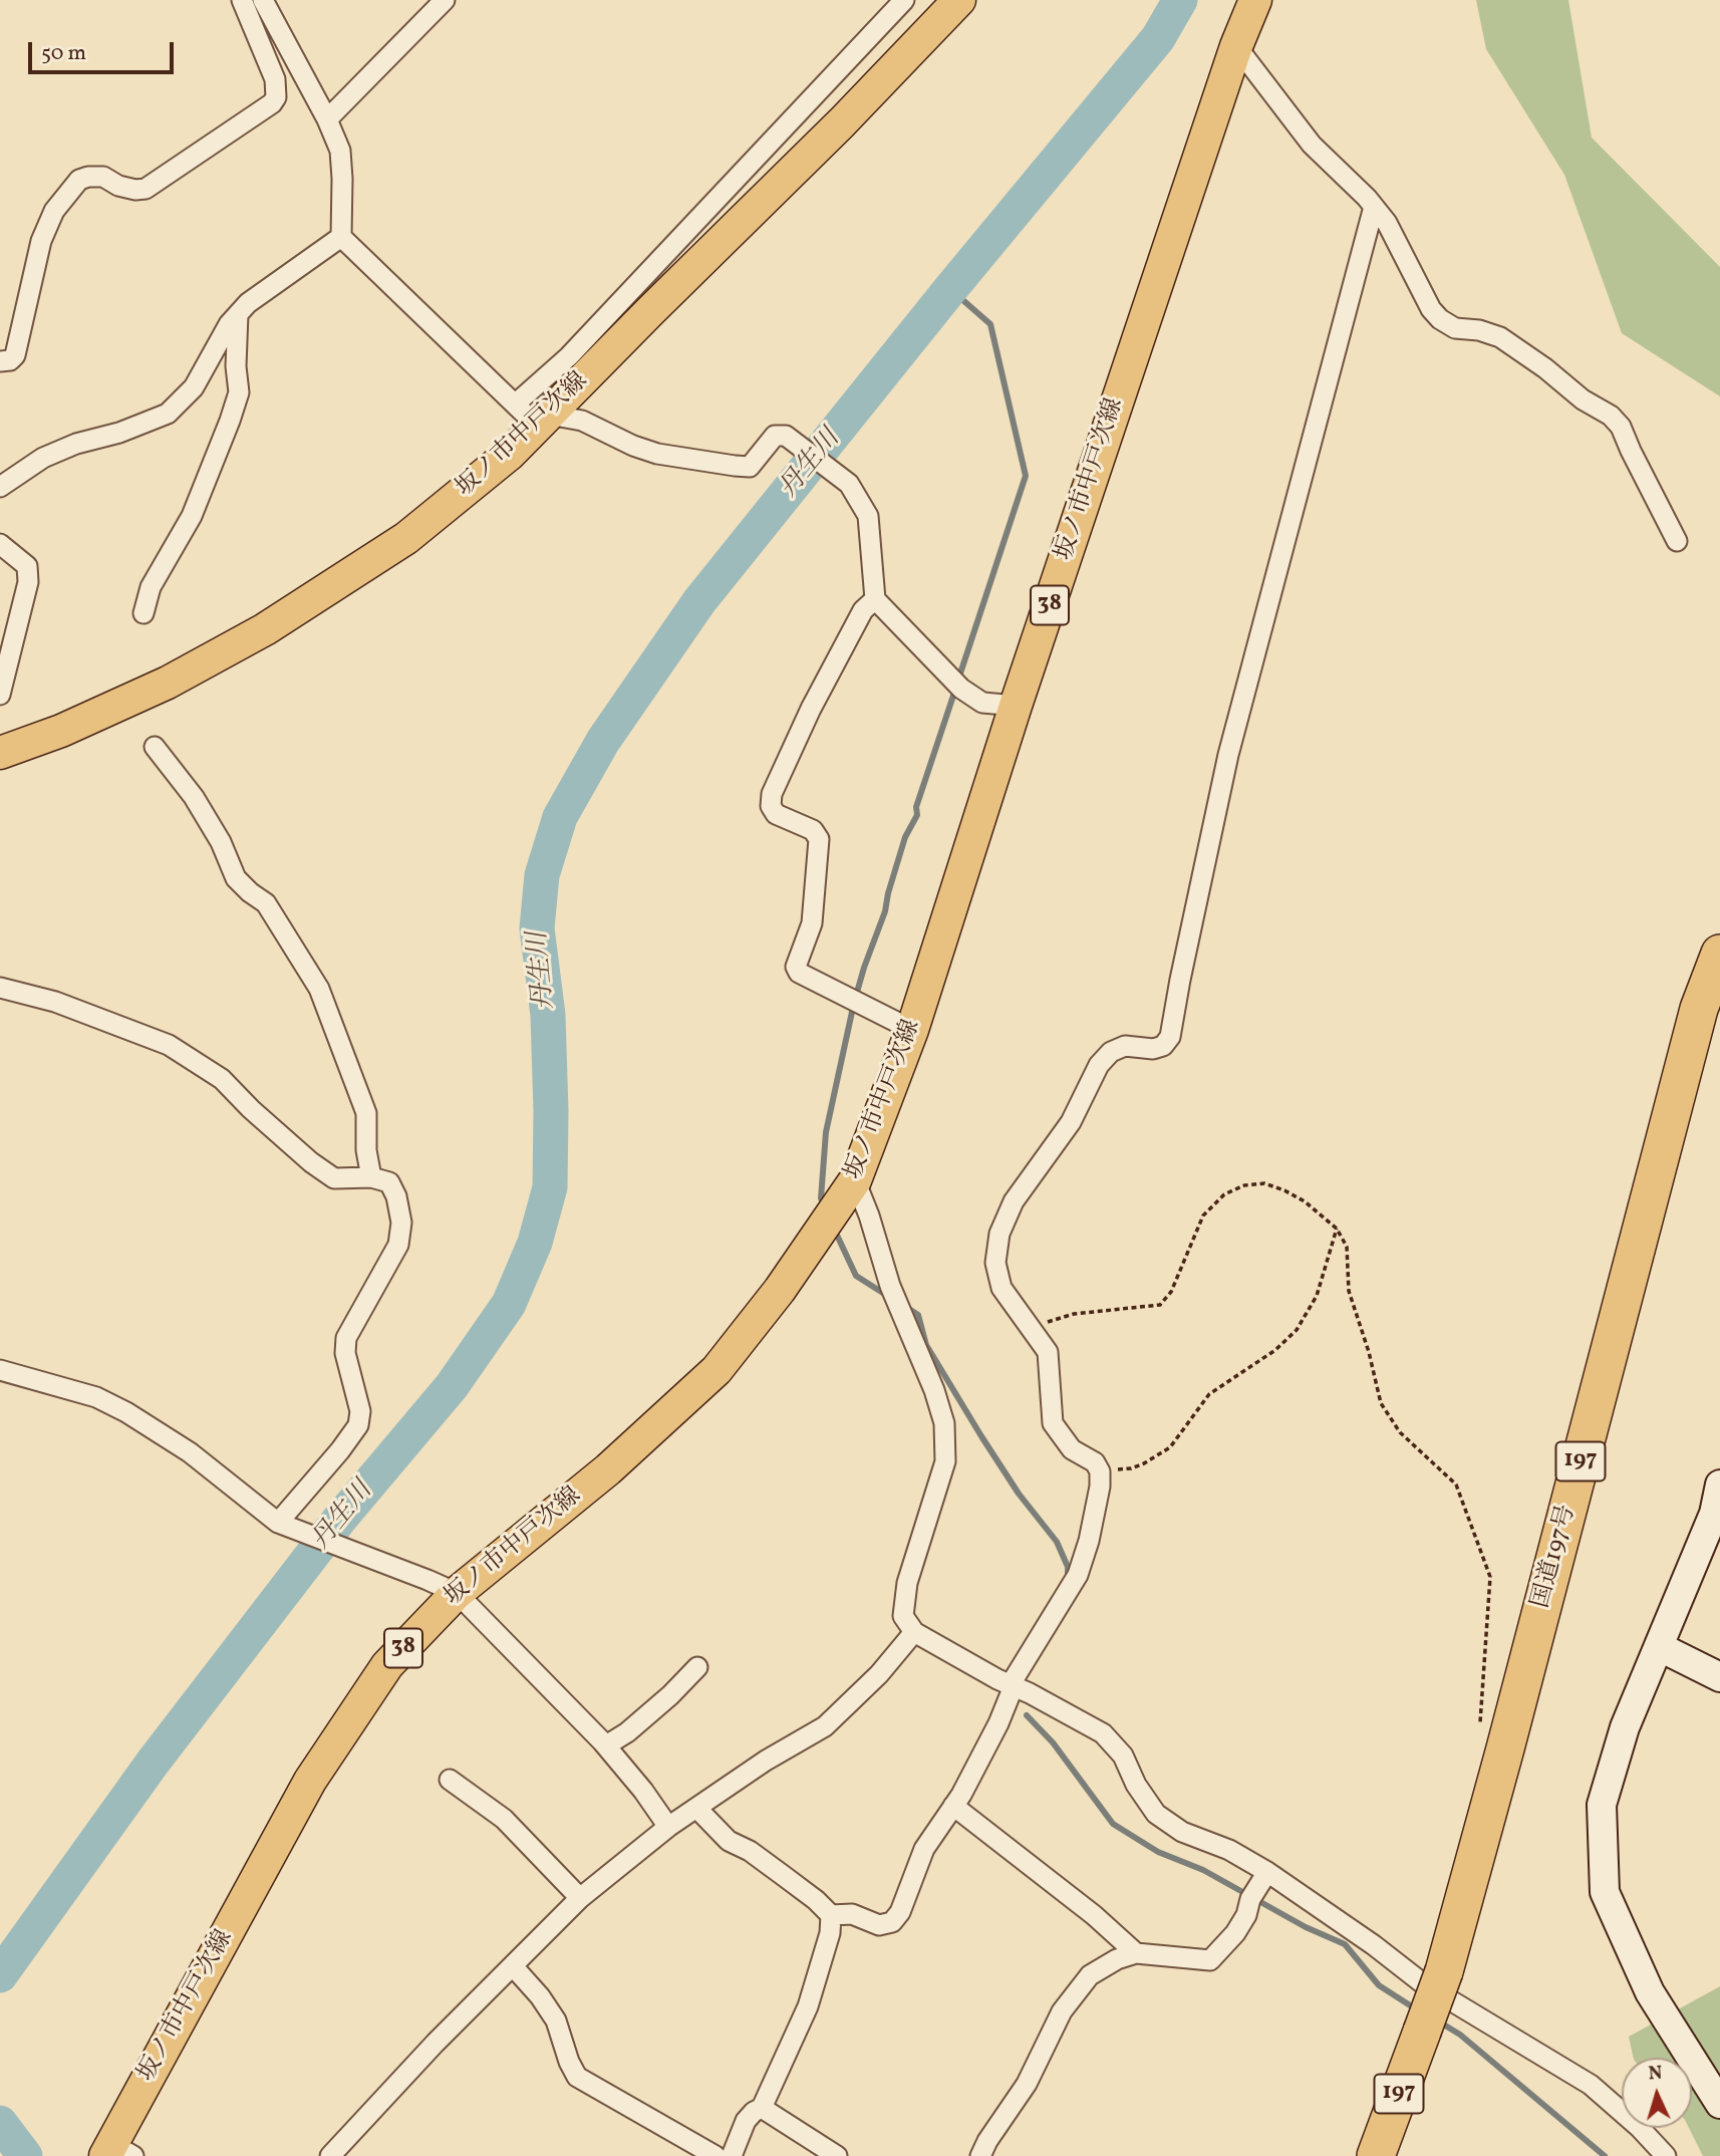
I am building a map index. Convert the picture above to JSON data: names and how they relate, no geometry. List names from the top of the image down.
{
  "streets": {
    "highway": ["197", "国道197号"],
    "main road": ["坂ノ市中戸次線", "38"]
  },
  "water": ["丹生川"],
  "scale_bar": "50 m",
  "north": "top"
}
